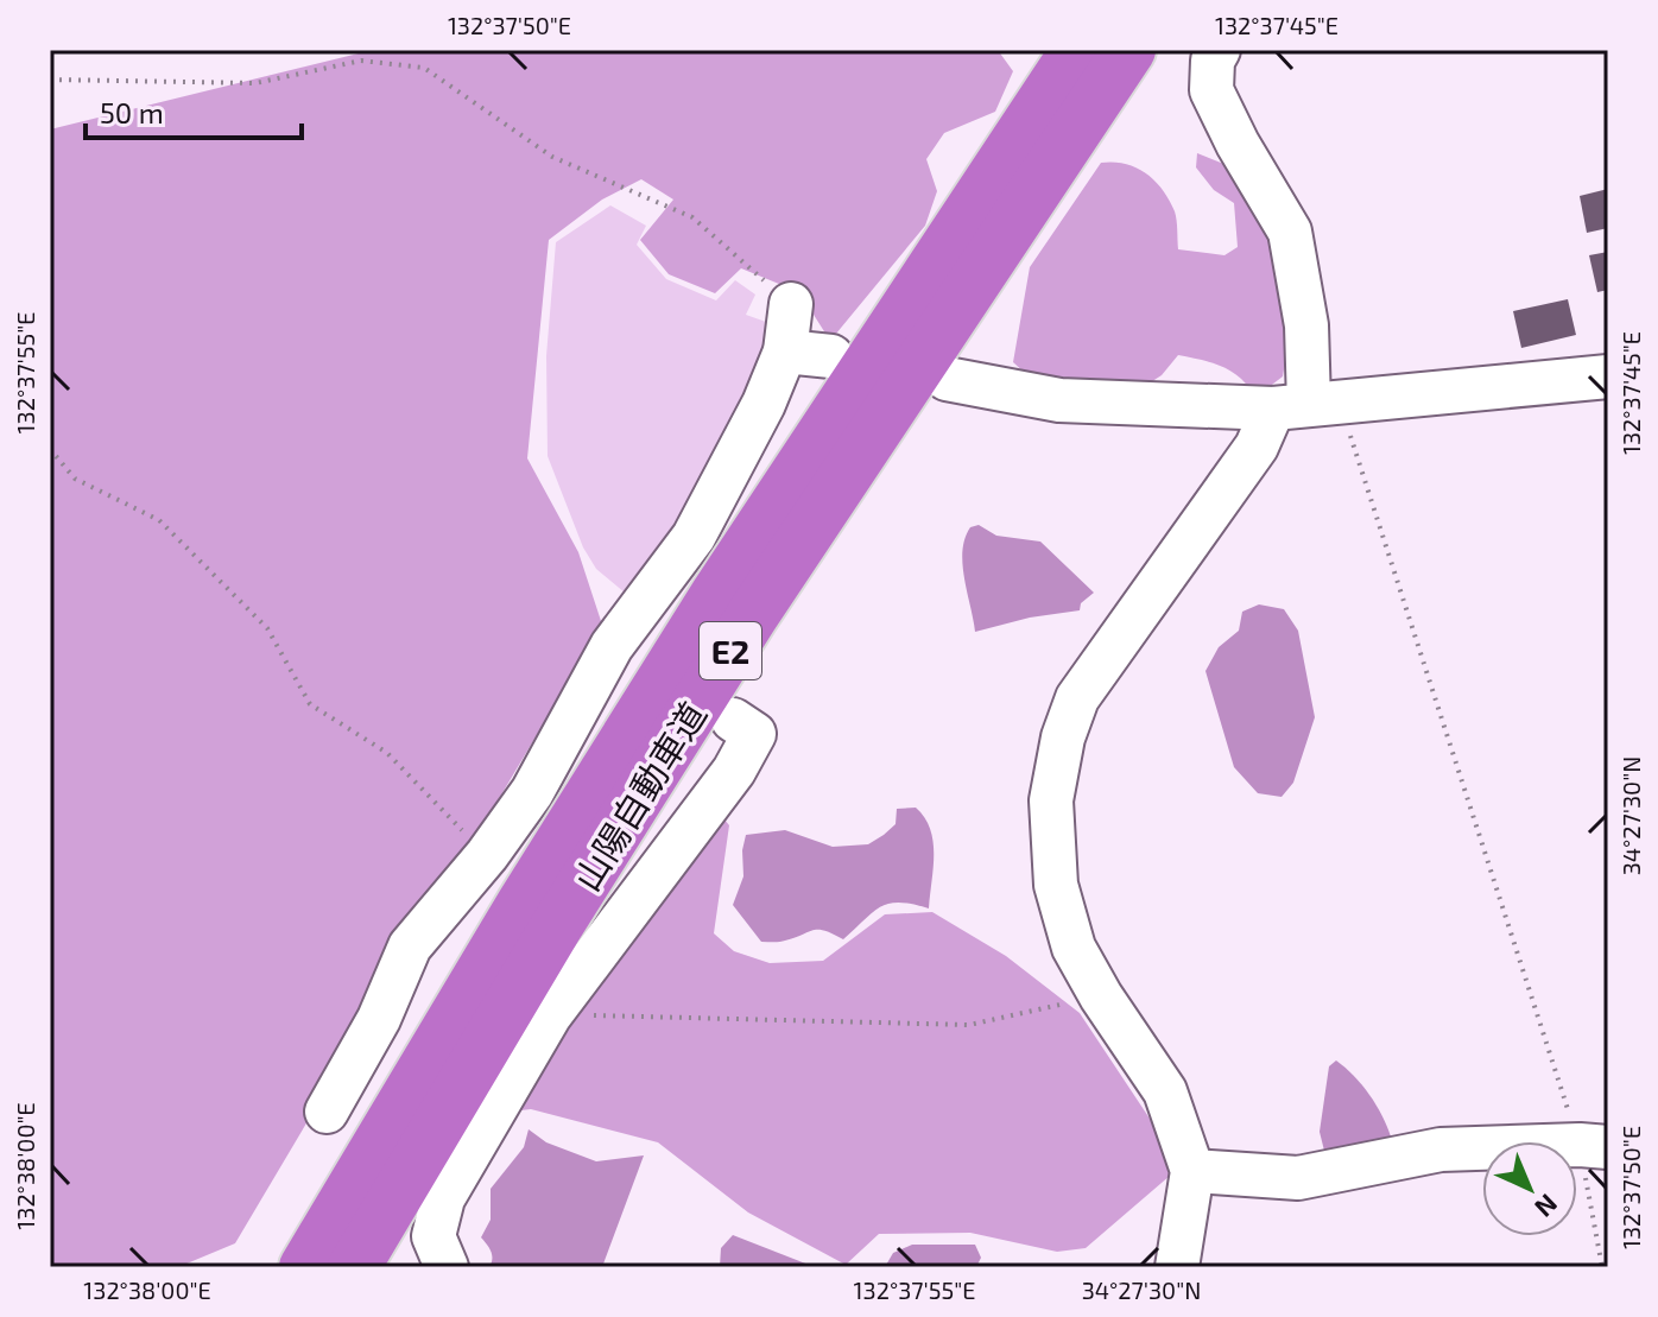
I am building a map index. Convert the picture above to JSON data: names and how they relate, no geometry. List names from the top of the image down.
{
  "streets": {
    "highway": ["E2", "山陽自動車道"]
  },
  "scale_bar": "50 m",
  "north": "bottom right",
  "coordinates": [
    "132°37'50\"E",
    "132°37'45\"E",
    "132°37'55\"E",
    "34°27'30\"N",
    "132°38'00\"E"
  ]
}
